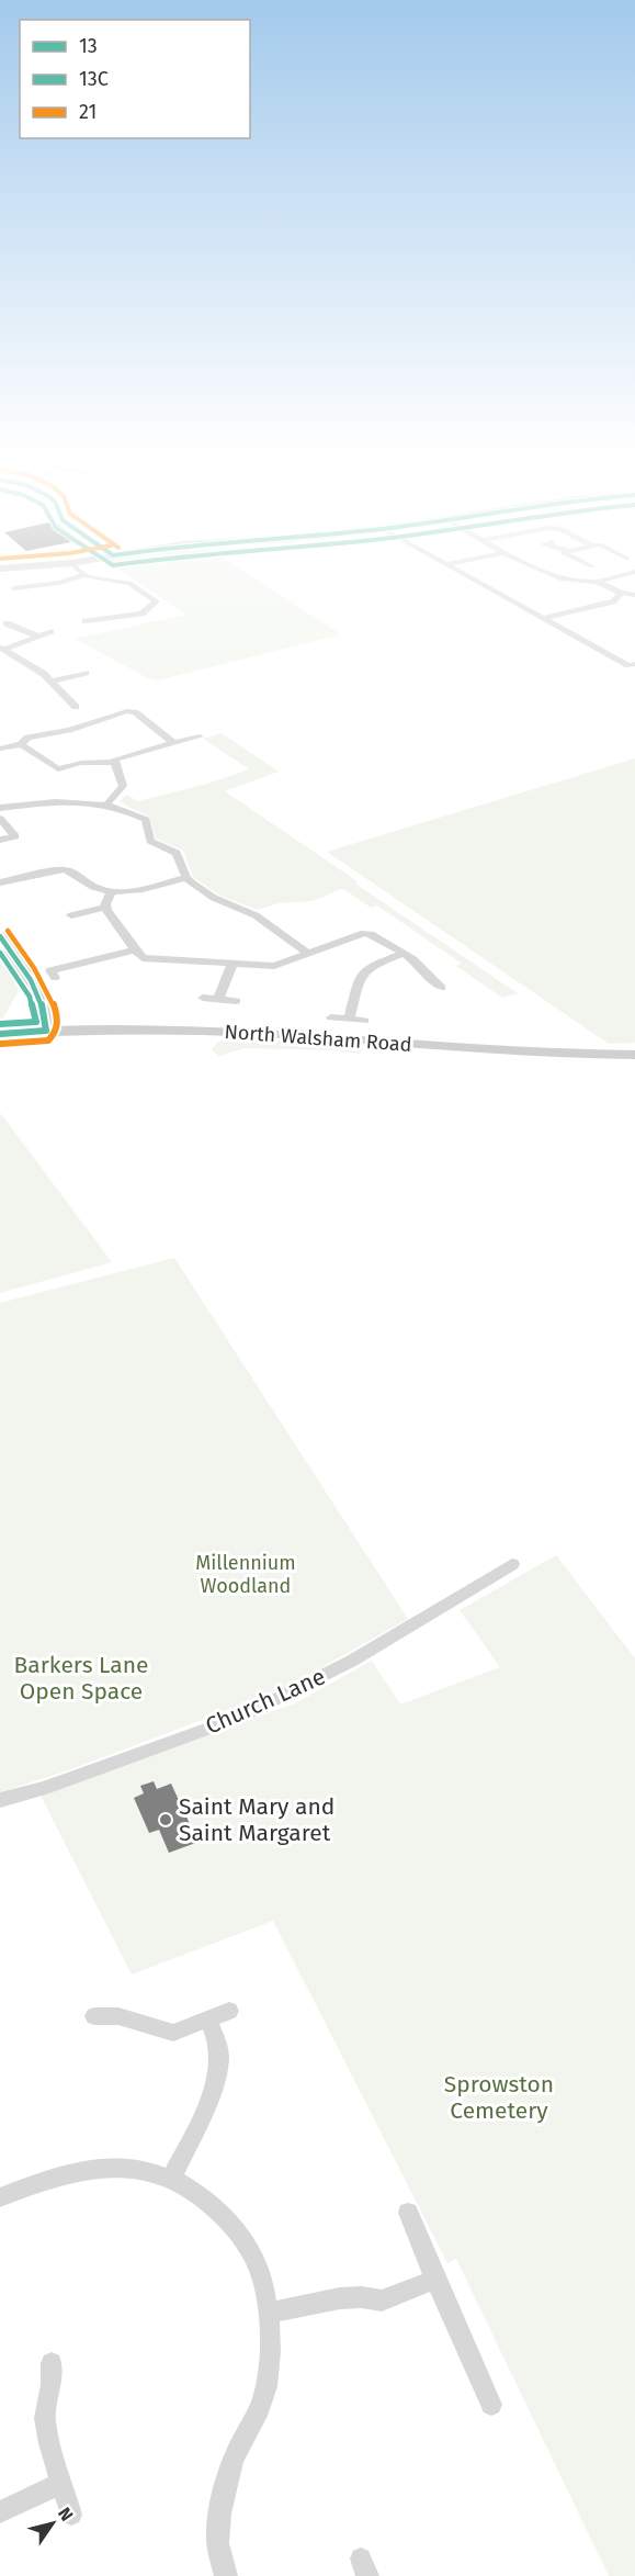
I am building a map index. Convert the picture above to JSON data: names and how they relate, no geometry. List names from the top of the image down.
{
  "streets": {
    "street": ["North Walsham Road", "Church Lane"]
  },
  "parks": ["Millennium Woodland", "Barkers Lane Open Space", "Sprowston Cemetery"],
  "places": ["Saint Mary and Saint Margaret"],
  "lines": ["transit line 21", "transit line 13", "transit line 13C"],
  "legend": ["13", "13C", "21"],
  "north": "top right"
}
